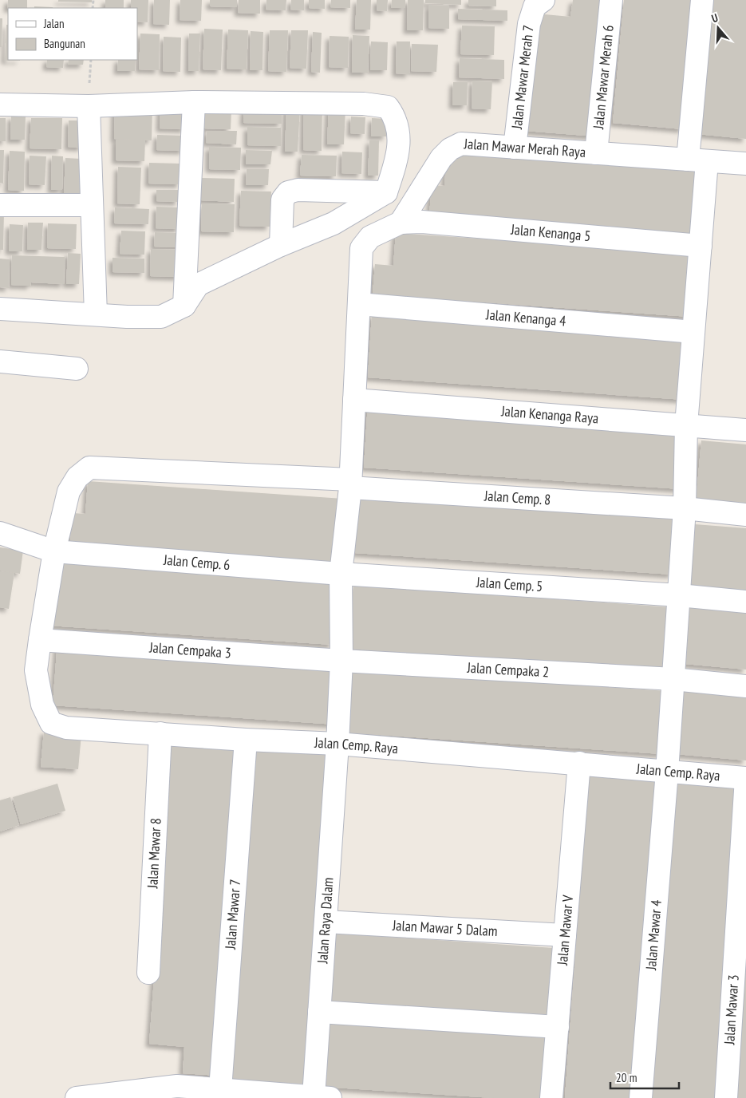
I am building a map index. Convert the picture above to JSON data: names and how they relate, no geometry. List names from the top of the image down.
{
  "streets": {
    "street": [
      "Jalan Mawar Merah 6",
      "Jalan Mawar Merah 7",
      "Jalan Mawar Merah Raya",
      "Jalan Kenanga 5",
      "Jalan Kenanga 4",
      "Jalan Kenanga Raya",
      "Jalan Cemp. 8",
      "Jalan Cemp. 6",
      "Jalan Cemp. 5",
      "Jalan Cempaka 3",
      "Jalan Cempaka 2",
      "Jalan Cemp. Raya",
      "Jalan Mawar 8",
      "Jalan Mawar 7",
      "Jalan Raya Dalam",
      "Jalan Mawar 5 Dalam",
      "Jalan Mawar V",
      "Jalan Mawar 4",
      "Jalan Mawar 3"
    ]
  },
  "crossings": [
    ["Jalan Mawar Merah 6", "Jalan Mawar Merah Raya"],
    ["Jalan Mawar Merah 7", "Jalan Mawar Merah Raya"],
    ["Jalan Mawar Merah Raya", "Jalan Kenanga 5"],
    ["Jalan Mawar Merah Raya", "Jalan Mawar 4"],
    ["Jalan Kenanga 5", "Jalan Mawar 4"],
    ["Jalan Kenanga 4", "Jalan Raya Dalam"],
    ["Jalan Kenanga 4", "Jalan Mawar 4"],
    ["Jalan Kenanga Raya", "Jalan Raya Dalam"],
    ["Jalan Kenanga Raya", "Jalan Mawar 4"],
    ["Jalan Cemp. 8", "Jalan Cemp. 6"],
    ["Jalan Cemp. 8", "Jalan Cemp. Raya"],
    ["Jalan Cemp. 8", "Jalan Raya Dalam"],
    ["Jalan Cemp. 8", "Jalan Mawar 4"],
    ["Jalan Cemp. 6", "Jalan Cemp. 5"],
    ["Jalan Cemp. 6", "Jalan Cemp. Raya"],
    ["Jalan Cemp. 6", "Jalan Raya Dalam"],
    ["Jalan Cemp. 5", "Jalan Raya Dalam"],
    ["Jalan Cemp. 5", "Jalan Mawar 4"],
    ["Jalan Cempaka 3", "Jalan Cempaka 2"],
    ["Jalan Cempaka 3", "Jalan Cemp. Raya"],
    ["Jalan Cempaka 3", "Jalan Raya Dalam"],
    ["Jalan Cempaka 2", "Jalan Raya Dalam"],
    ["Jalan Cempaka 2", "Jalan Mawar 4"],
    ["Jalan Cemp. Raya", "Jalan Mawar 8"],
    ["Jalan Cemp. Raya", "Jalan Mawar 7"],
    ["Jalan Cemp. Raya", "Jalan Raya Dalam"],
    ["Jalan Cemp. Raya", "Jalan Mawar V"],
    ["Jalan Cemp. Raya", "Jalan Mawar 4"],
    ["Jalan Cemp. Raya", "Jalan Mawar 3"],
    ["Jalan Raya Dalam", "Jalan Mawar 5 Dalam"],
    ["Jalan Mawar 5 Dalam", "Jalan Mawar V"]
  ],
  "legend": ["Jalan", "Bangunan"],
  "scale_bar": "20 m",
  "north": "top"
}
